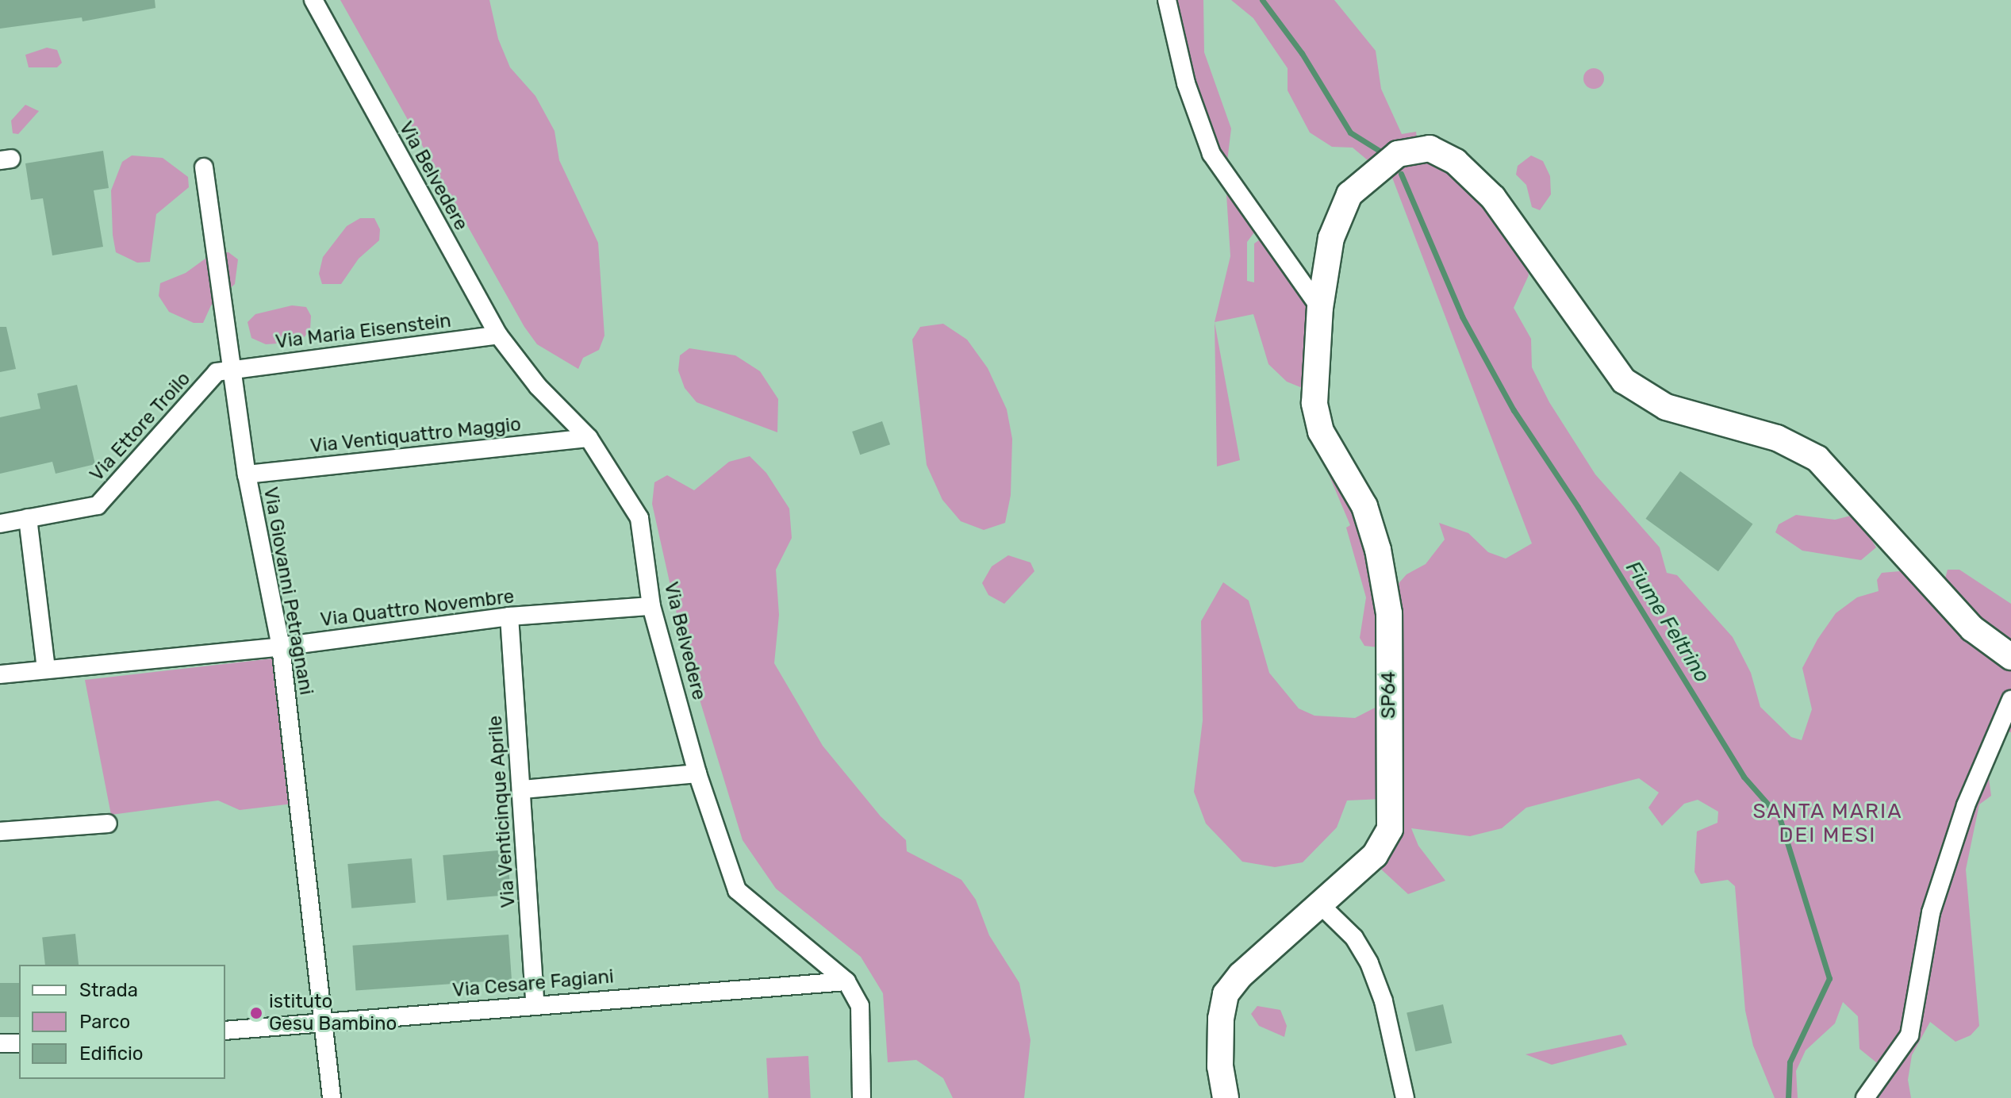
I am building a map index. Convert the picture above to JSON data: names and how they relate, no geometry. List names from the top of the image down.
{
  "streets": {
    "street": [
      "Via Belvedere",
      "Via Maria Eisenstein",
      "Via Ettore Troilo",
      "Via Ventiquattro Maggio",
      "Via Giovanni Petragnani",
      "Via Quattro Novembre",
      "SP64",
      "Via Venticinque Aprile",
      "Via Cesare Fagiani"
    ]
  },
  "crossings": [
    ["Via Belvedere", "Via Maria Eisenstein"],
    ["Via Belvedere", "Via Ventiquattro Maggio"],
    ["Via Belvedere", "Via Quattro Novembre"],
    ["Via Belvedere", "Via Cesare Fagiani"],
    ["Via Maria Eisenstein", "Via Ettore Troilo"],
    ["Via Maria Eisenstein", "Via Giovanni Petragnani"],
    ["Via Ettore Troilo", "Via Giovanni Petragnani"],
    ["Via Ventiquattro Maggio", "Via Giovanni Petragnani"],
    ["Via Giovanni Petragnani", "Via Quattro Novembre"],
    ["Via Giovanni Petragnani", "Via Cesare Fagiani"],
    ["Via Quattro Novembre", "Via Venticinque Aprile"],
    ["Via Venticinque Aprile", "Via Cesare Fagiani"]
  ],
  "districts": ["SANTA MARIA DEI MESI"],
  "water": ["Fiume Feltrino"],
  "places": ["istituto Gesu Bambino"],
  "legend": ["Strada", "Parco", "Edificio"]
}
